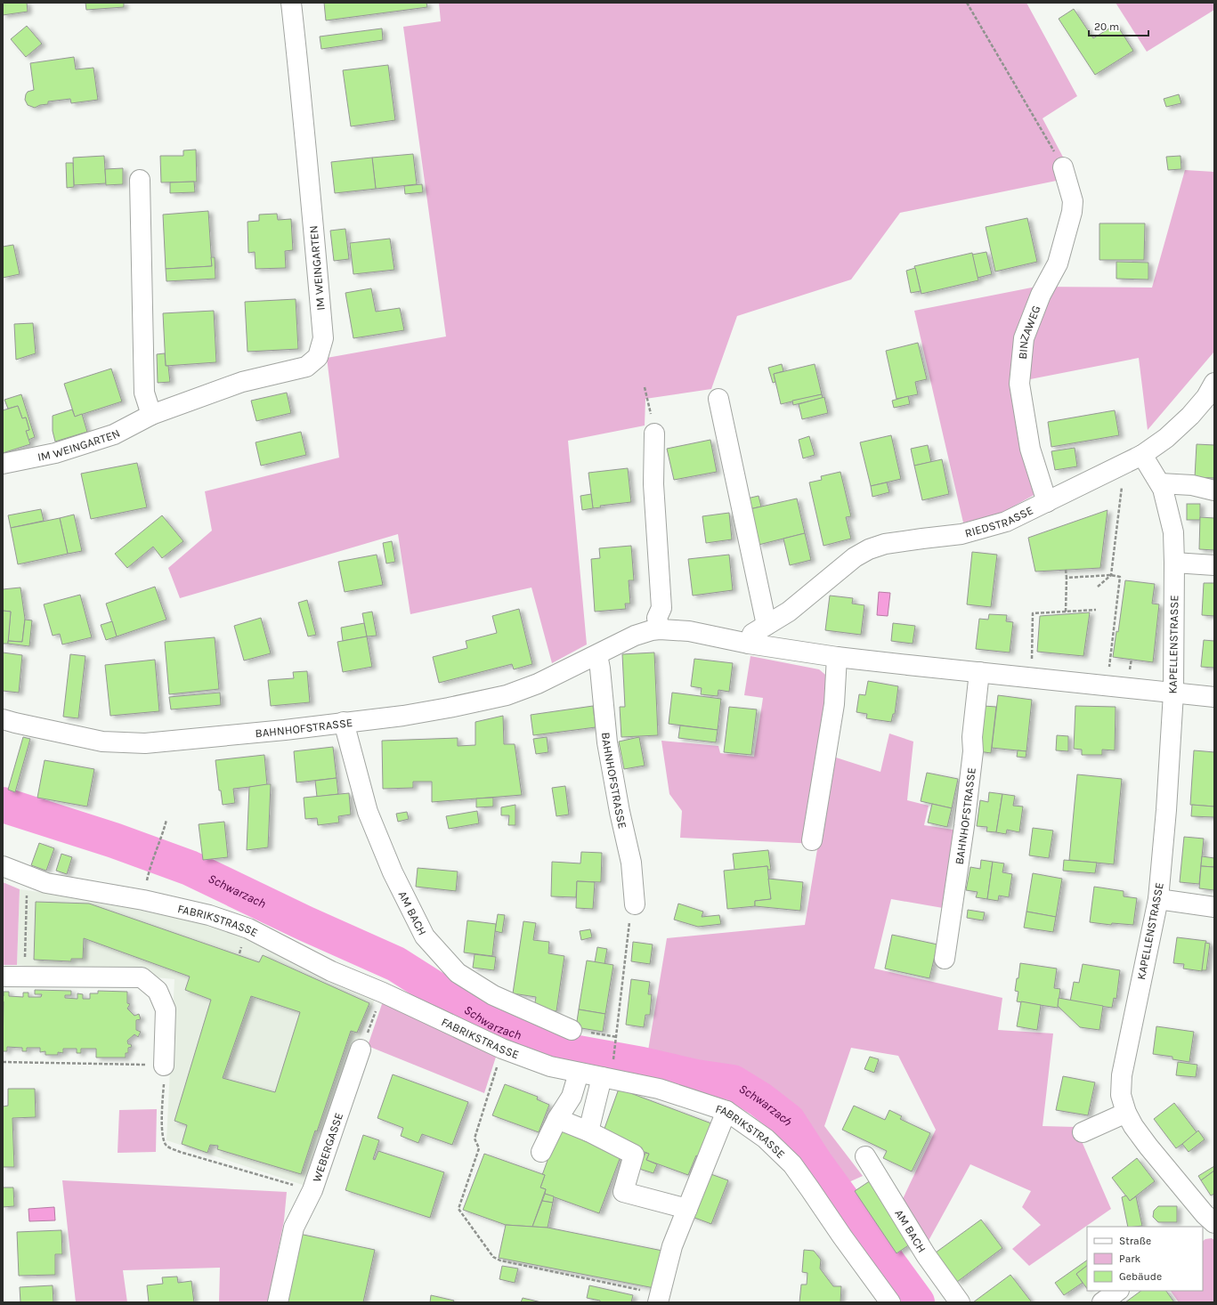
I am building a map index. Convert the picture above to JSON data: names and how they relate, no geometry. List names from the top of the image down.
{
  "streets": {
    "street": [
      "IM WEINGARTEN",
      "BINZAWEG",
      "RIEDSTRASSE",
      "KAPELLENSTRASSE",
      "BAHNHOFSTRASSE",
      "AM BACH",
      "FABRIKSTRASSE",
      "WEBERGASSE"
    ]
  },
  "crossings": [
    ["BINZAWEG", "RIEDSTRASSE"],
    ["RIEDSTRASSE", "KAPELLENSTRASSE"],
    ["RIEDSTRASSE", "BAHNHOFSTRASSE"],
    ["KAPELLENSTRASSE", "BAHNHOFSTRASSE"],
    ["BAHNHOFSTRASSE", "AM BACH"]
  ],
  "water": ["Schwarzach"],
  "legend": ["Straße", "Park", "Gebäude"],
  "scale_bar": "20 m"
}
